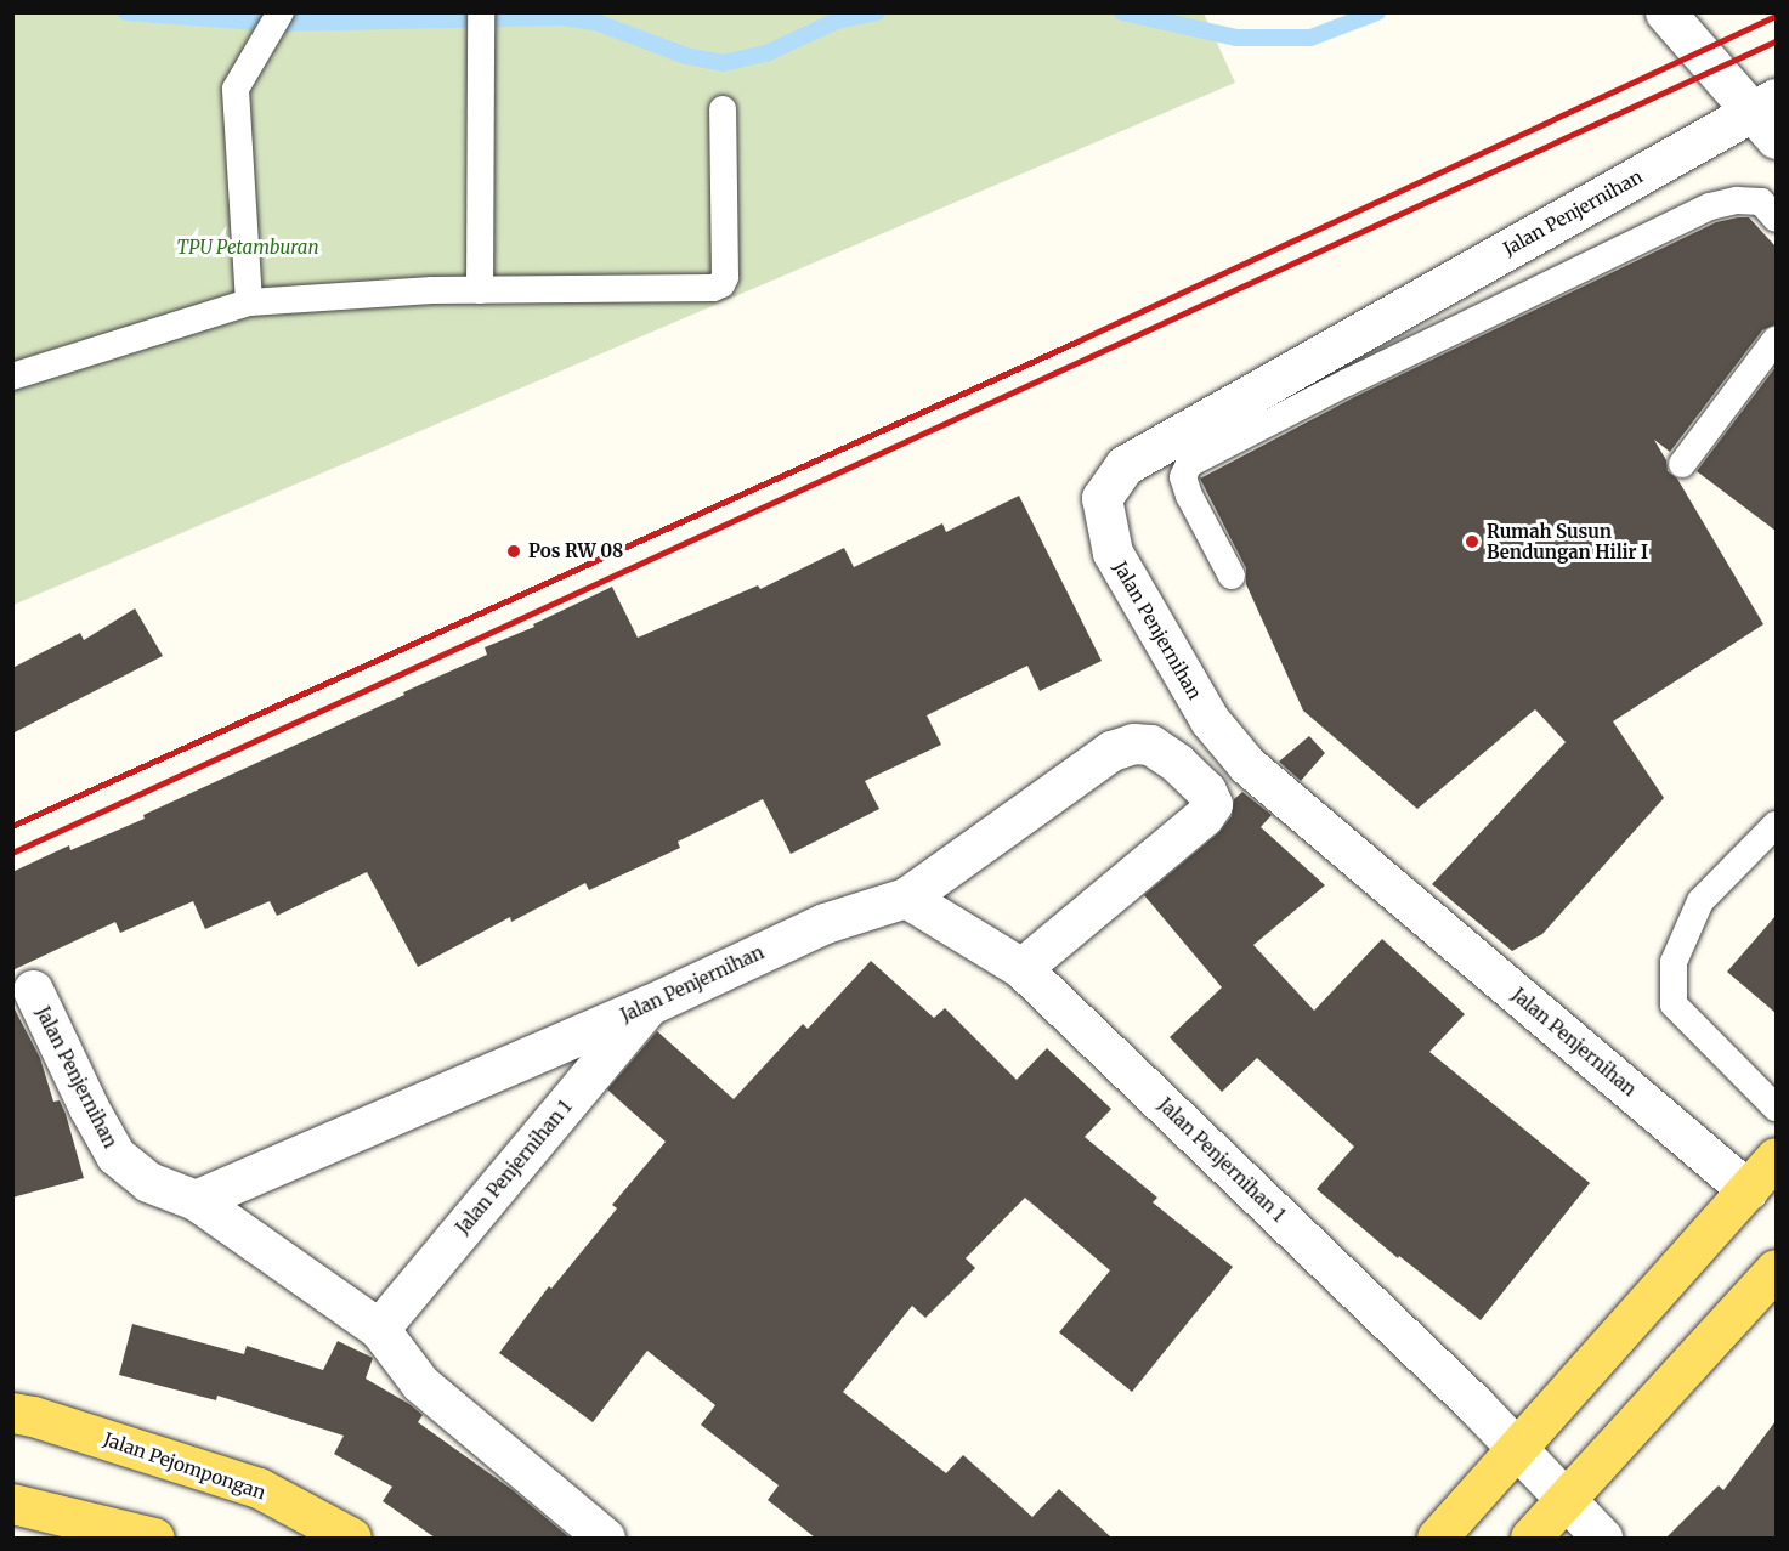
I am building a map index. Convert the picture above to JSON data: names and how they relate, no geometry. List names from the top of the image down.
{
  "streets": {
    "main road": ["Jalan Pejompongan"],
    "street": ["Jalan Penjernihan", "Jalan Penjernihan 1"]
  },
  "crossings": [
    ["Jalan Penjernihan", "Jalan Penjernihan 1"]
  ],
  "parks": ["TPU Petamburan"],
  "places": ["Rumah Susun Bendungan Hilir I", "Pos RW 08"]
}
